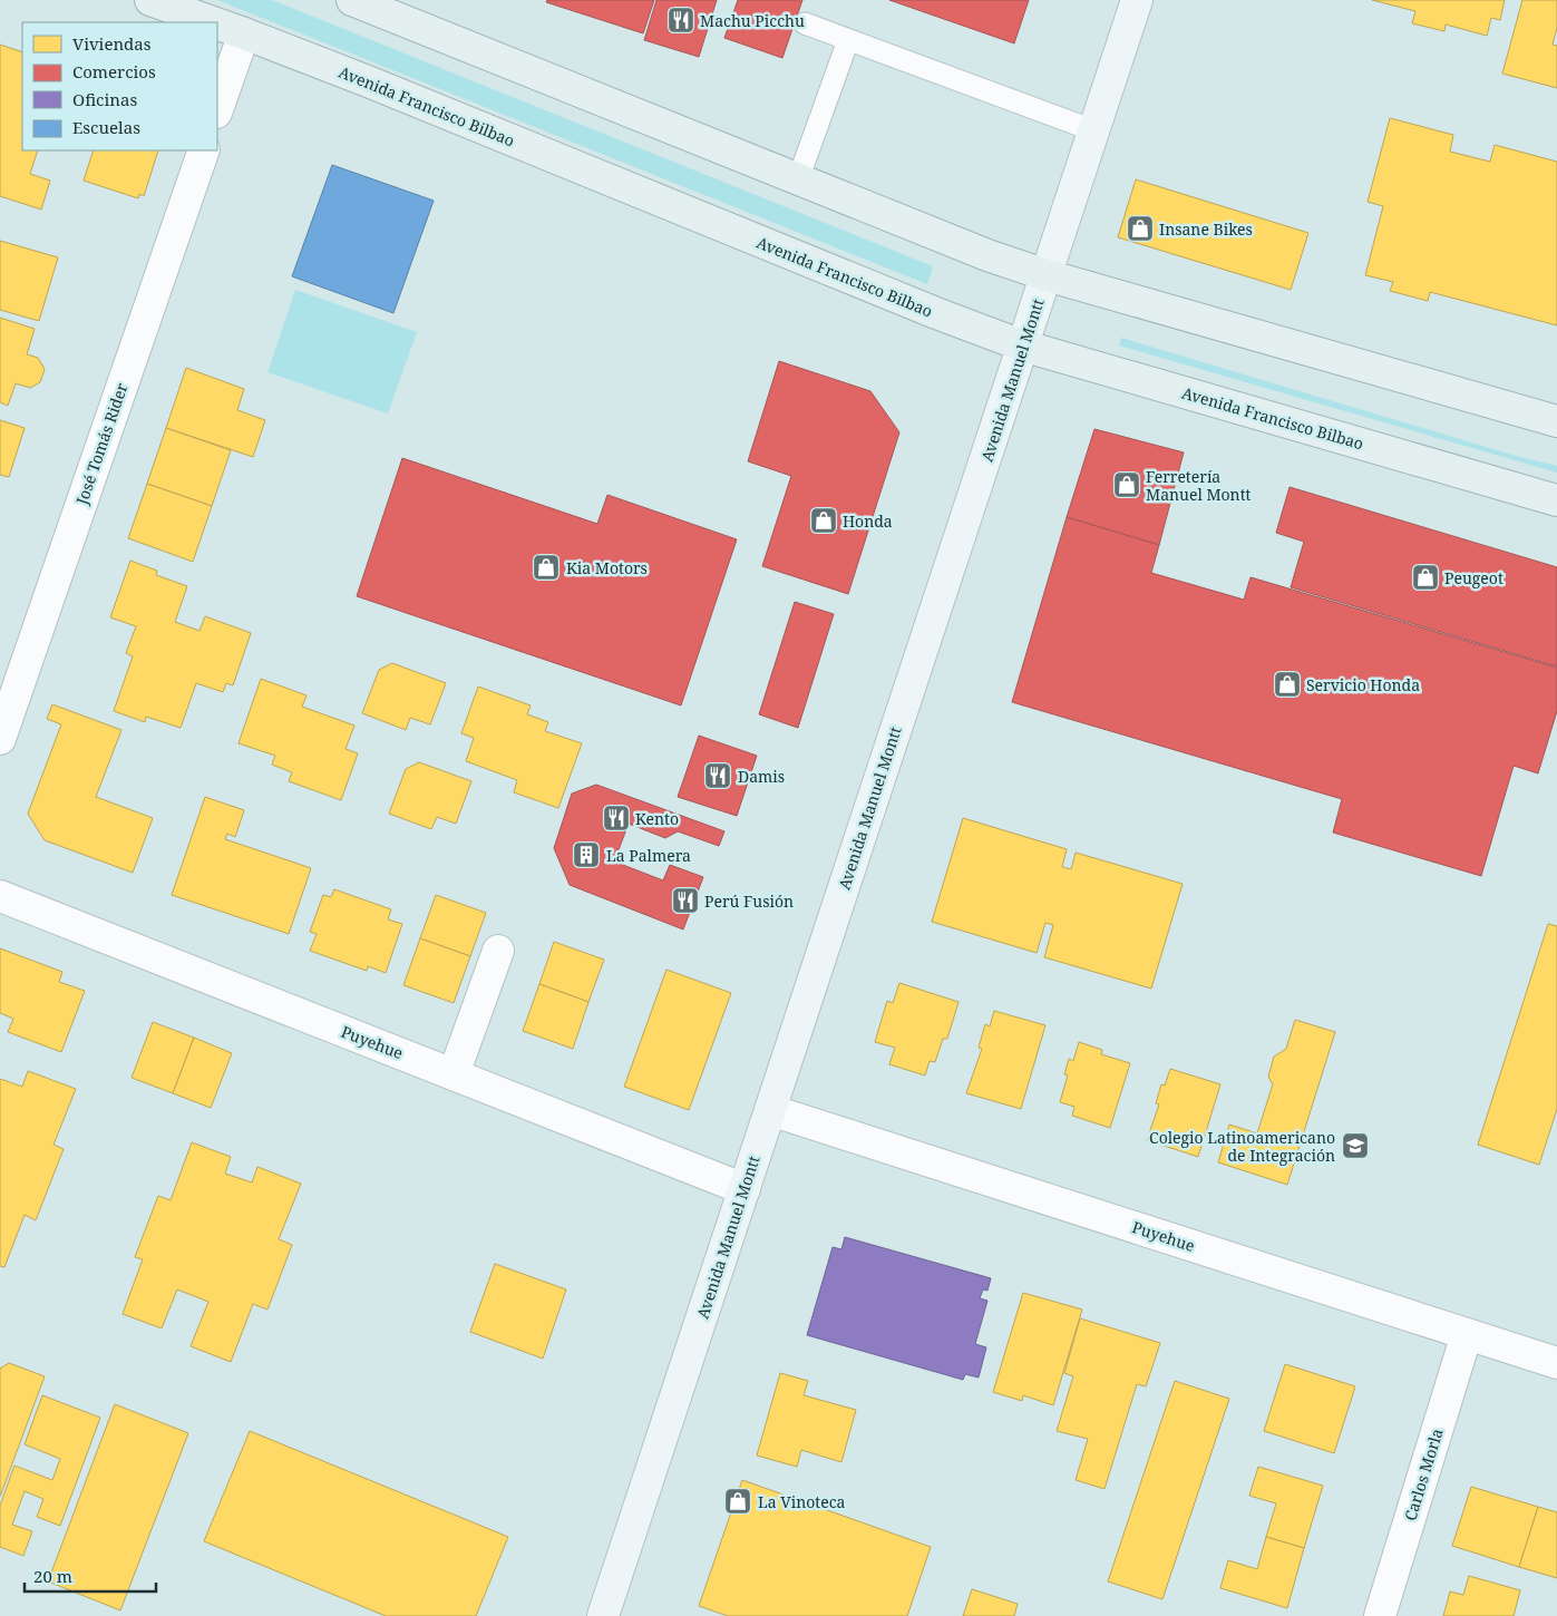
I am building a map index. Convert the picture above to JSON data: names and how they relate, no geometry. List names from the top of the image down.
{
  "streets": {
    "main road": ["Avenida Francisco Bilbao", "Avenida Manuel Montt"],
    "street": ["José Tomás Rider", "Puyehue", "Carlos Morla"]
  },
  "crossings": [
    ["Avenida Francisco Bilbao", "Avenida Manuel Montt"],
    ["Avenida Manuel Montt", "Puyehue"],
    ["Puyehue", "Carlos Morla"]
  ],
  "places": {
    "restaurant": [
      "Machu Picchu",
      "Damis",
      "Kento",
      "Perú Fusión"
    ],
    "shop": [
      "Insane Bikes",
      "Ferretería Manuel Montt",
      "Honda",
      "Kia Motors",
      "Peugeot",
      "Servicio Honda",
      "La Vinoteca"
    ],
    "building": ["La Palmera"],
    "school or university": ["Colegio Latinoamericano de Integración"]
  },
  "legend": [
    "Viviendas",
    "Comercios",
    "Oficinas",
    "Escuelas"
  ],
  "scale_bar": "20 m"
}
